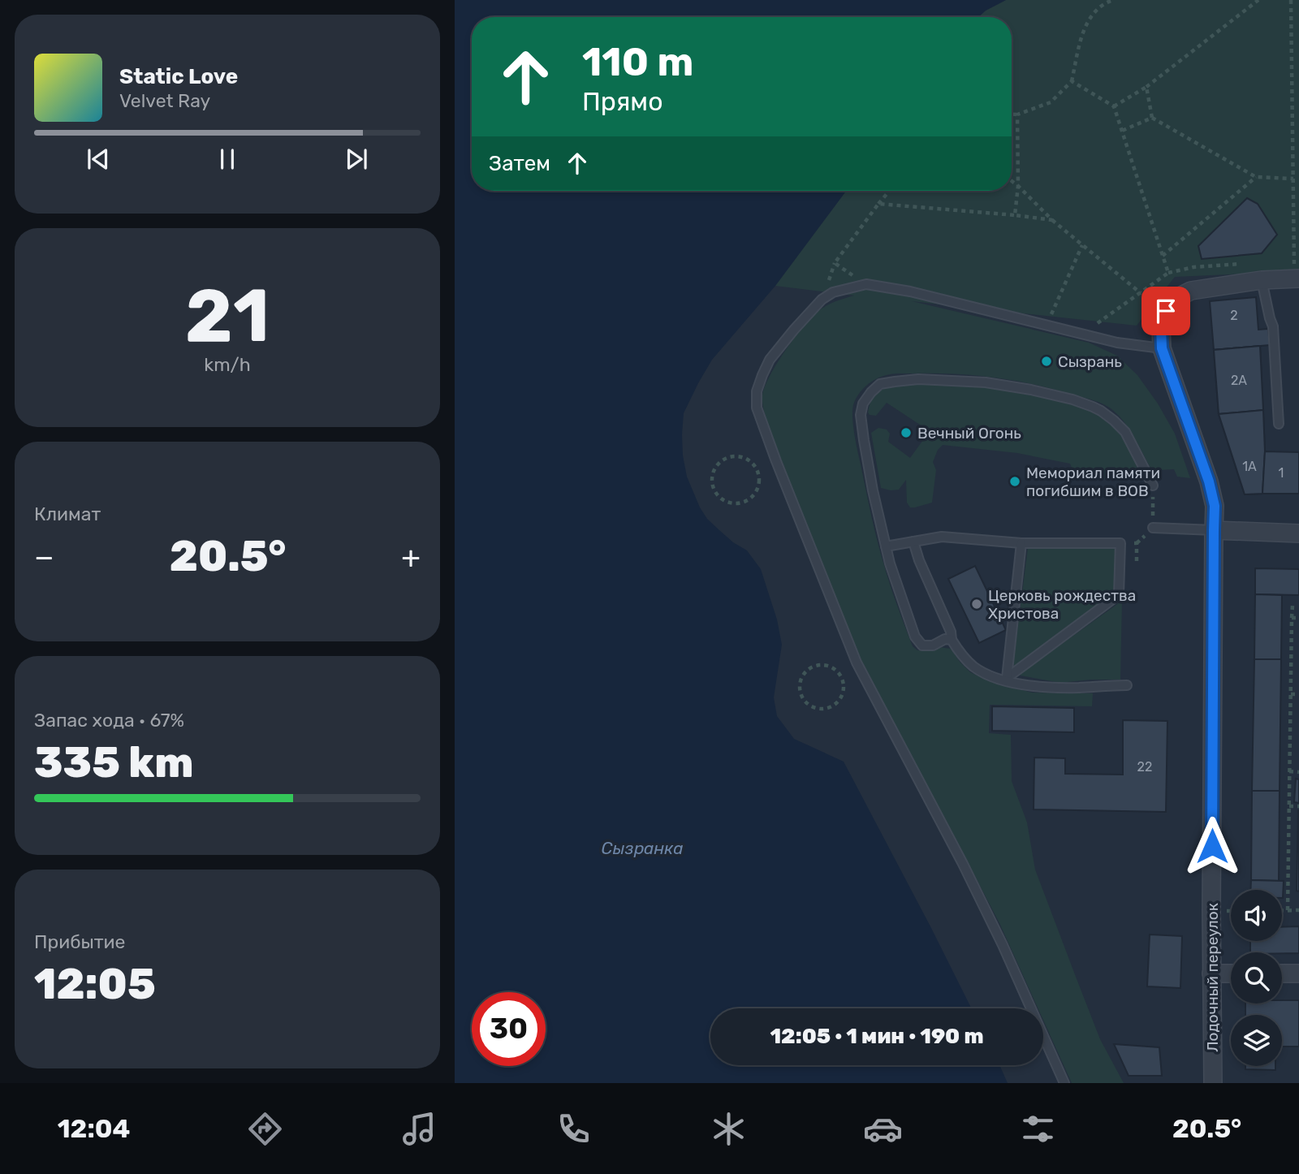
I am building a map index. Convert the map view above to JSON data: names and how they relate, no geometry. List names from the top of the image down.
{
  "streets": {
    "street": ["Лодочный переулок"]
  },
  "water": ["Сызранка"],
  "places": [
    "Сызрань",
    "Вечный Огонь",
    "Мемориал памяти погибшим в ВОВ",
    "Церковь рождества Христова"
  ],
  "house_numbers": [
    "2",
    "2А",
    "1А",
    "1",
    "22"
  ],
  "page": {
    "turn": ["110 m", "Прямо"],
    "song": ["Static Love", "Velvet Ray"],
    "then": "Затем",
    "tile": [
      ["21", "km/h"],
      "Климат",
      ["Запас хода · 67%", "335 km"],
      ["Прибытие", "12:05"]
    ],
    "heat": ["−", "20.5°", "+"],
    "limit": "30",
    "trip": "12:05 · 1 мин · 190 m",
    "tabs": ["12:04", "20.5°"]
  }
}
